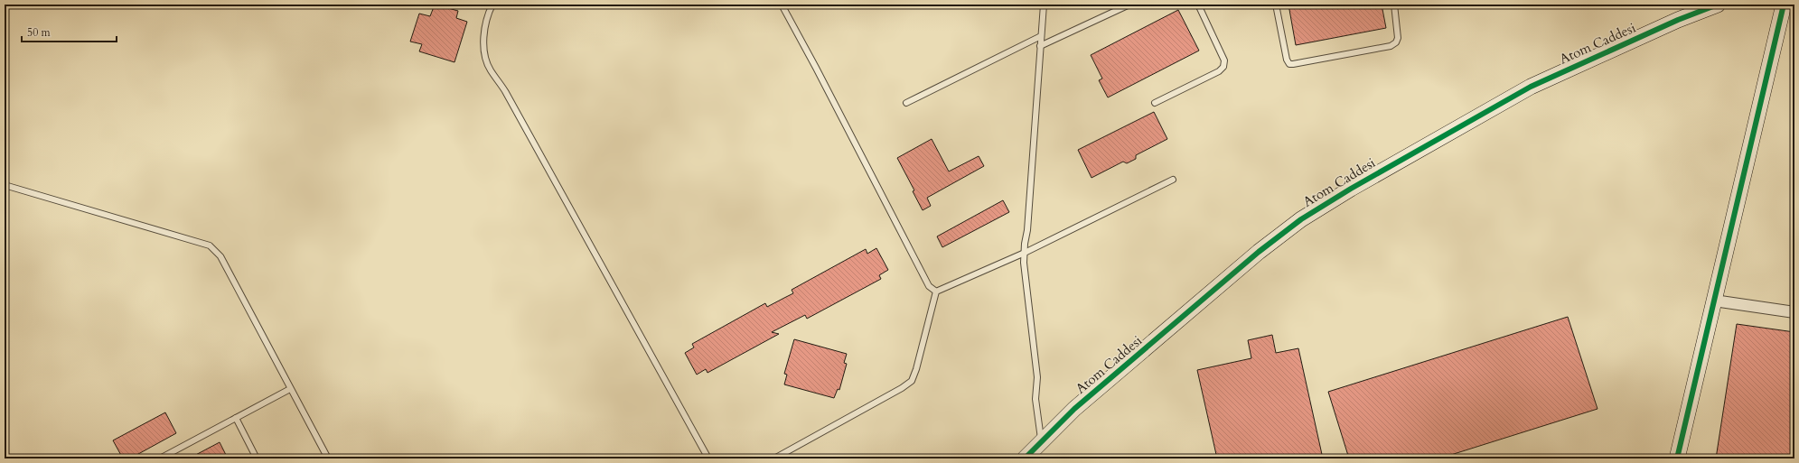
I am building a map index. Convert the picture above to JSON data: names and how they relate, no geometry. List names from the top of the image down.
{
  "streets": {
    "street": ["Atom Caddesi"]
  },
  "scale_bar": "50 m"
}
